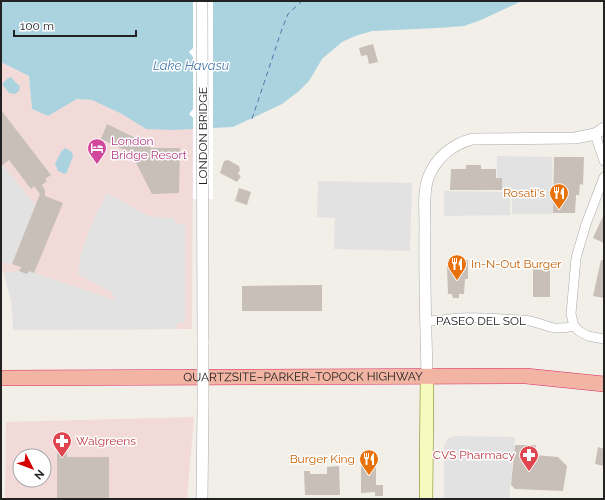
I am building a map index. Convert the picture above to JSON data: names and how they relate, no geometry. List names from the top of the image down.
{
  "streets": {
    "highway": ["QUARTZSITE–PARKER–TOPOCK HIGHWAY"],
    "street": ["LONDON BRIDGE", "PASEO DEL SOL"]
  },
  "water": ["Lake Havasu"],
  "places": {
    "hotel": ["London Bridge Resort"],
    "restaurant": ["Rosati's", "In-N-Out Burger", "Burger King"],
    "pharmacy": ["Walgreens", "CVS Pharmacy"]
  },
  "scale_bar": "100 m",
  "north": "bottom right"
}
